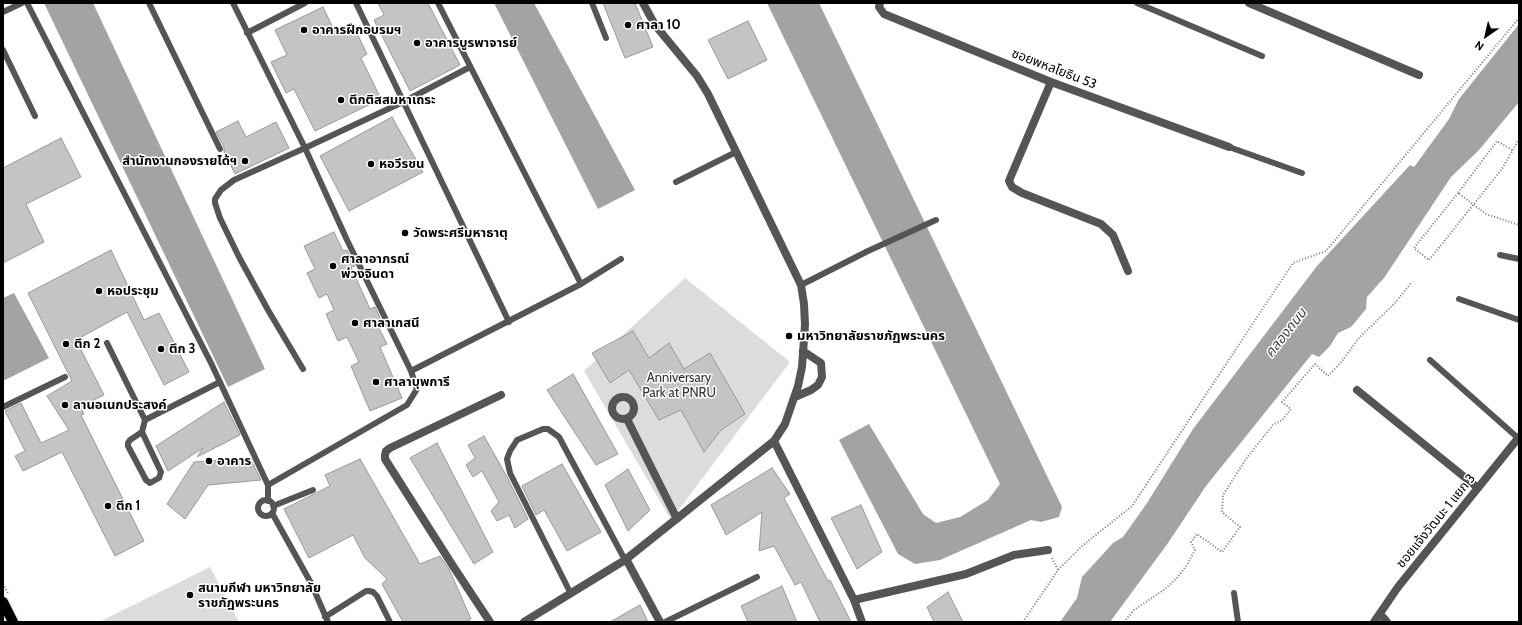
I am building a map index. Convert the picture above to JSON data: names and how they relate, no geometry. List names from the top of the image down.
{
  "streets": {
    "street": ["ซอยพหลโยธิน 53", "ซอยแจ้งวัฒนะ 1 แยก 3"]
  },
  "water": ["คลองถนน"],
  "parks": ["Anniversary Park at PNRU"],
  "places": [
    "ศาลา 10",
    "อาคารฝึกอบรมฯ",
    "อาคารบูรพาจารย์",
    "ตึกติสสมหาเถระ",
    "สำนักงานกองรายได้ฯ",
    "หอวีรชน",
    "วัดพระศรีมหาธาตุ",
    "ศาลาอาภรณ์ พ่วงจินดา",
    "หอประชุม",
    "ศาลาเกสนี",
    "มหาวิทยาลัยราชภัฏพระนคร",
    "ตึก 2",
    "ตึก 3",
    "ศาลาบุพการี",
    "ลานอเนกประสงค์",
    "อาคาร",
    "ตึก 1",
    "สนามกีฬา มหาวิทยาลัย ราชภัฎพระนคร"
  ],
  "north": "bottom left"
}
